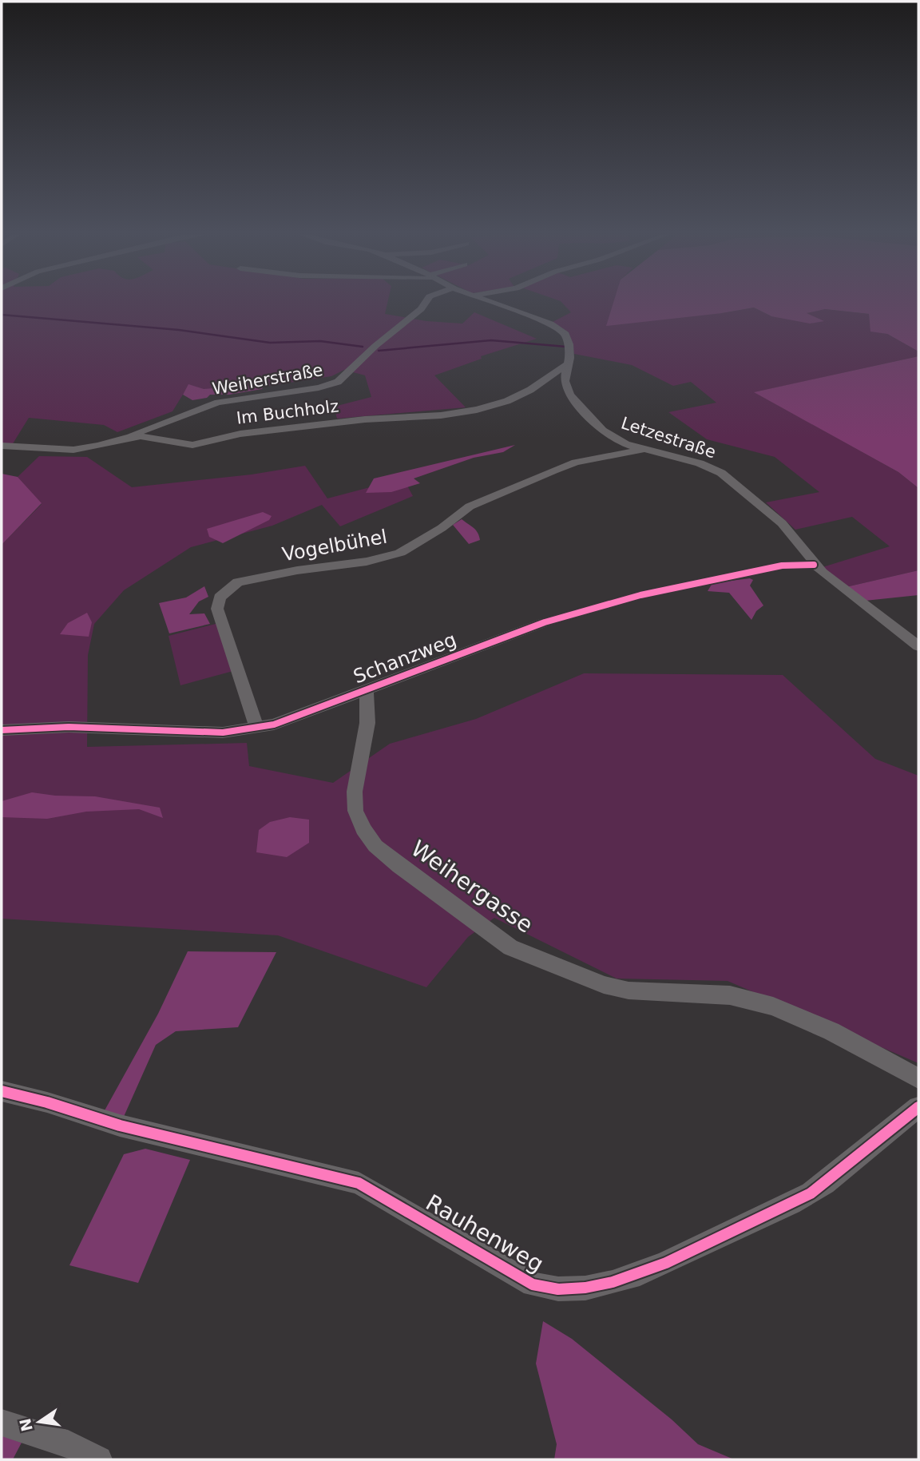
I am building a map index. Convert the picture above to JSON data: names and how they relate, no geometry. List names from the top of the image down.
{
  "streets": {
    "street": [
      "Weiherstraße",
      "Im Buchholz",
      "Letzestraße",
      "Vogelbühel",
      "Schanzweg",
      "Weihergasse",
      "Rauhenweg"
    ]
  },
  "crossings": [
    ["Weiherstraße", "Im Buchholz"],
    ["Im Buchholz", "Letzestraße"],
    ["Letzestraße", "Vogelbühel"],
    ["Letzestraße", "Schanzweg"],
    ["Vogelbühel", "Schanzweg"],
    ["Schanzweg", "Weihergasse"]
  ],
  "north": "left"
}
